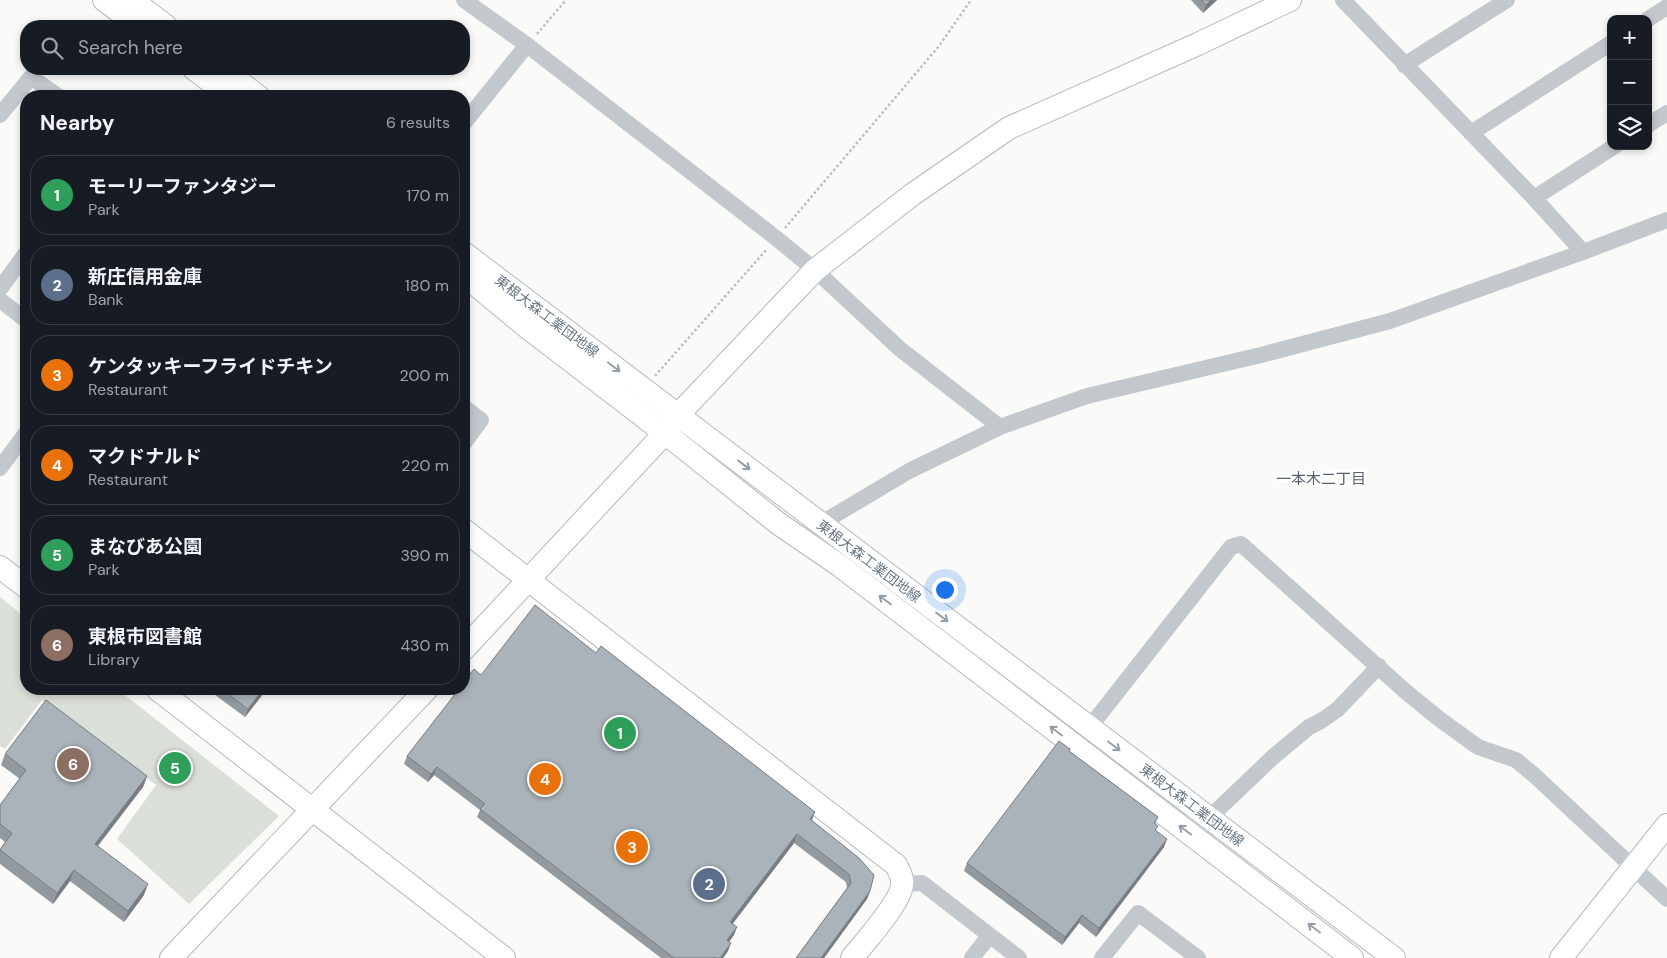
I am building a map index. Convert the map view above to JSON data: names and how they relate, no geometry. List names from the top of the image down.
{
  "streets": {
    "main road": ["東根大森工業団地線"]
  },
  "districts": ["一本木二丁目"],
  "page": {
    "map_buttons": ["+", "−"],
    "search": "Search here",
    "heading": ["Nearby", "6 results"],
    "list": [
      {
        "mark": "1",
        "name": "モーリーファンタジー",
        "note": "Park",
        "value": "170 m"
      },
      {
        "mark": "2",
        "name": "新庄信用金庫",
        "note": "Bank",
        "value": "180 m"
      },
      {
        "mark": "3",
        "name": "ケンタッキーフライドチキン",
        "note": "Restaurant",
        "value": "200 m"
      },
      {
        "mark": "4",
        "name": "マクドナルド",
        "note": "Restaurant",
        "value": "220 m"
      },
      {
        "mark": "5",
        "name": "まなびあ公園",
        "note": "Park",
        "value": "390 m"
      },
      {
        "mark": "6",
        "name": "東根市図書館",
        "note": "Library",
        "value": "430 m"
      }
    ],
    "pins": [
      "1",
      "6",
      "5",
      "4",
      "3",
      "2"
    ]
  }
}
